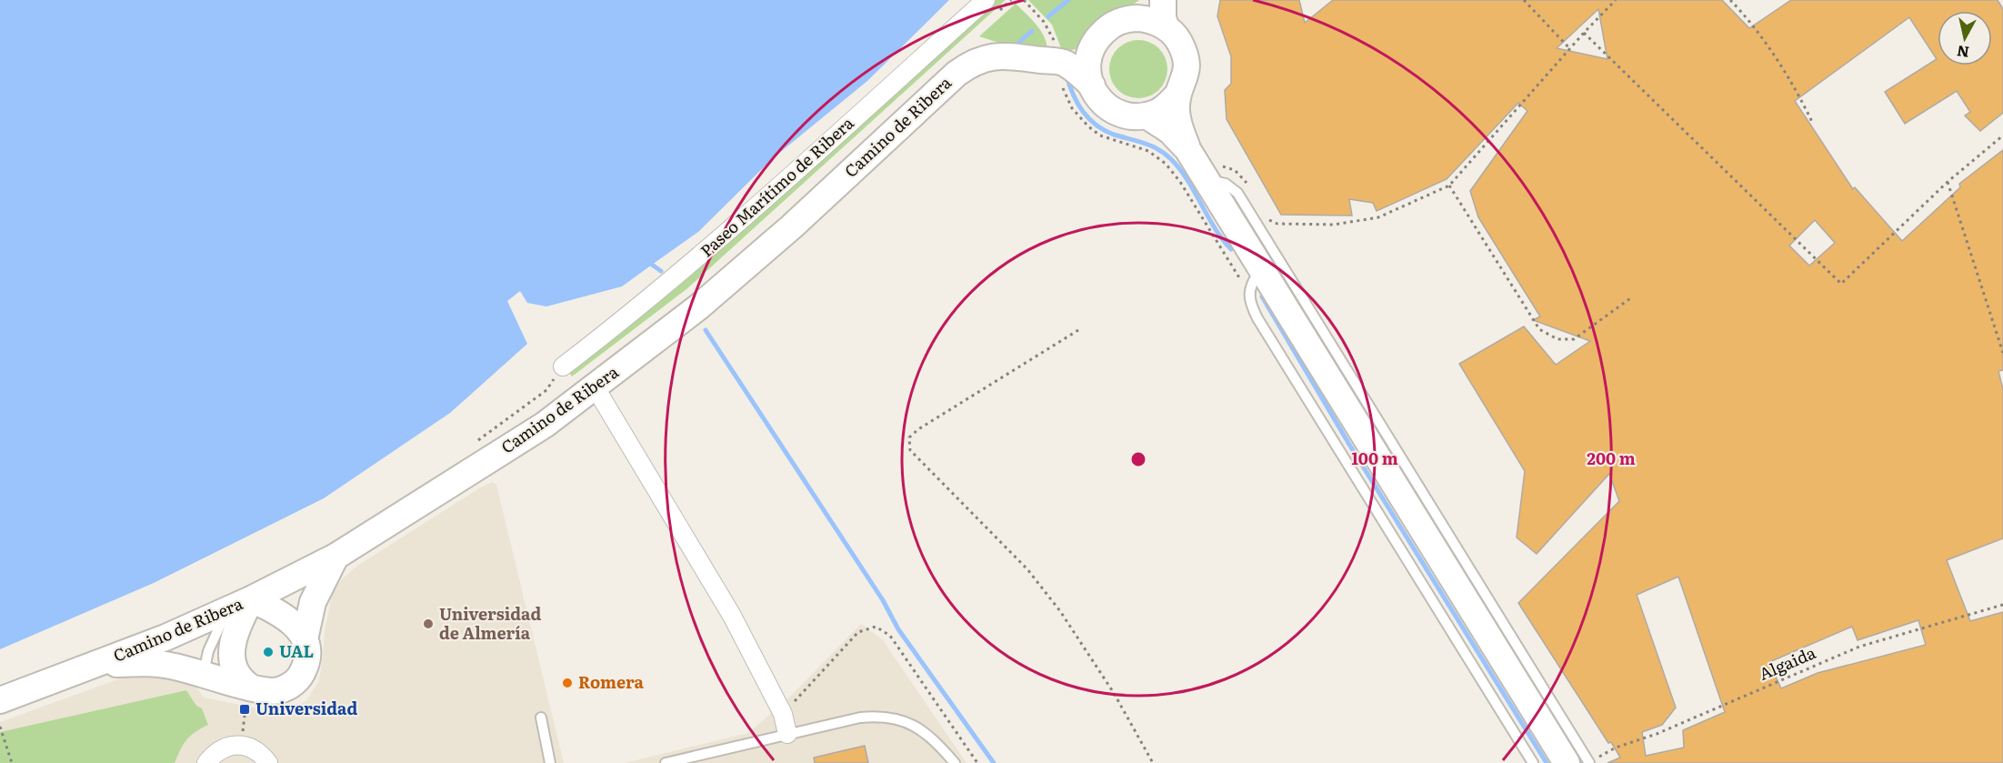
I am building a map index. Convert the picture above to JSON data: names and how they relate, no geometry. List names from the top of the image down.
{
  "streets": {
    "main road": ["Camino de Ribera"],
    "street": ["Paseo Marítimo de Ribera"],
    "path": ["Algaida"]
  },
  "places": {
    "other": ["Universidad de Almería", "UAL", "Romera"],
    "transit": ["Universidad"]
  },
  "north": "bottom",
  "rings": ["100 m", "200 m"]
}
